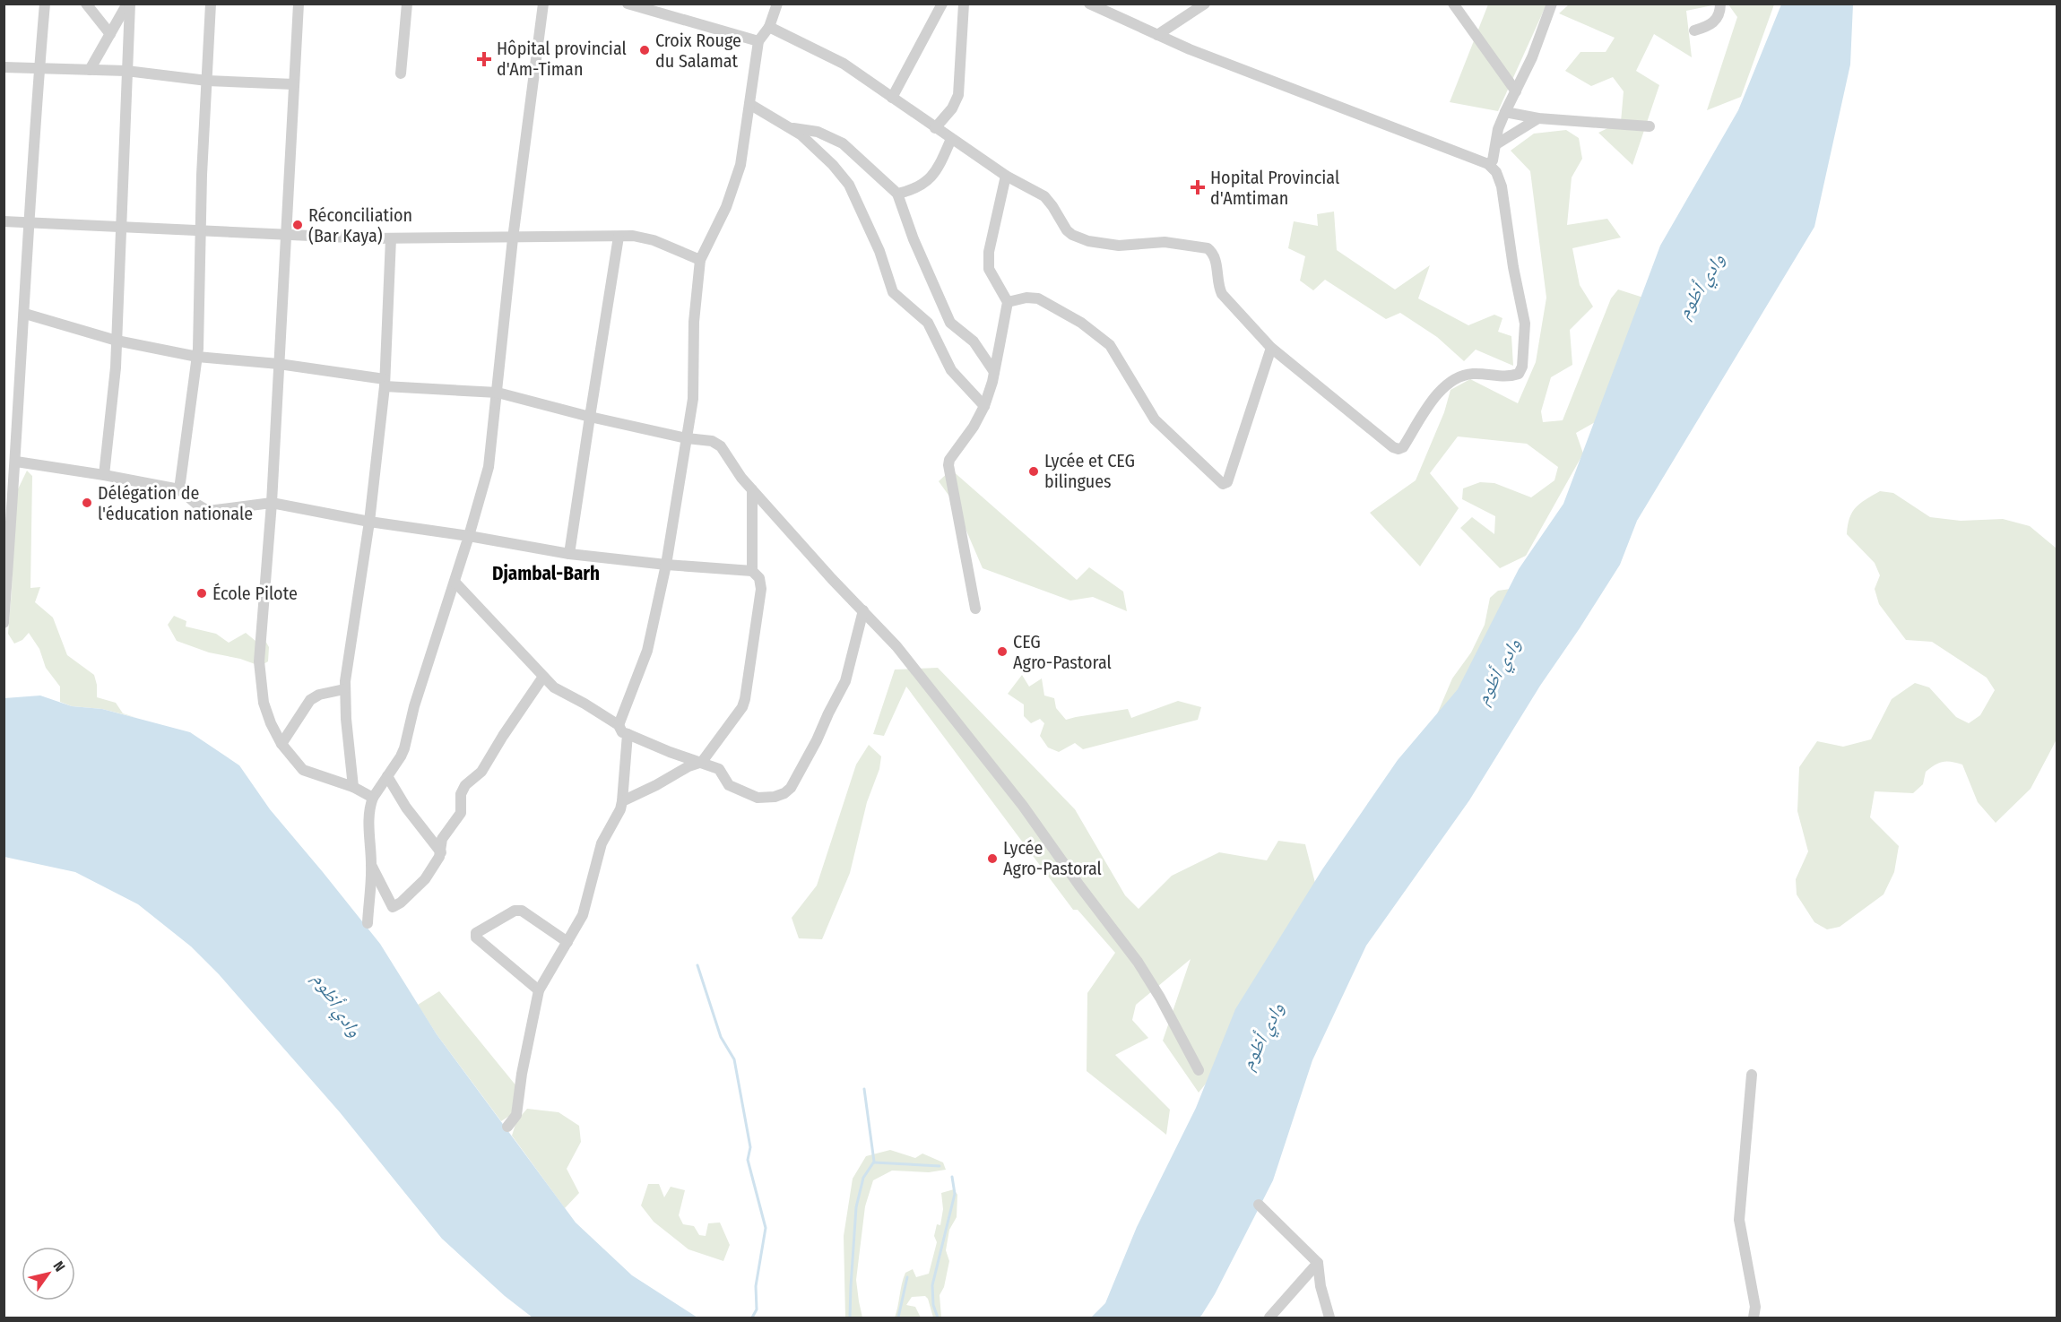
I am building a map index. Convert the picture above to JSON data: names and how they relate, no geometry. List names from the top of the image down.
{
  "districts": ["Djambal-Barh"],
  "water": ["وادي أظوم"],
  "places": {
    "other": [
      "Croix Rouge du Salamat",
      "Réconciliation (Bar Kaya)",
      "Lycée et CEG bilingues",
      "Délégation de l'éducation nationale",
      "École Pilote",
      "CEG Agro-Pastoral",
      "Lycée Agro-Pastoral"
    ],
    "health": ["Hôpital provincial d'Am-Timan", "Hopital Provincial d'Amtiman"]
  },
  "north": "top right"
}
